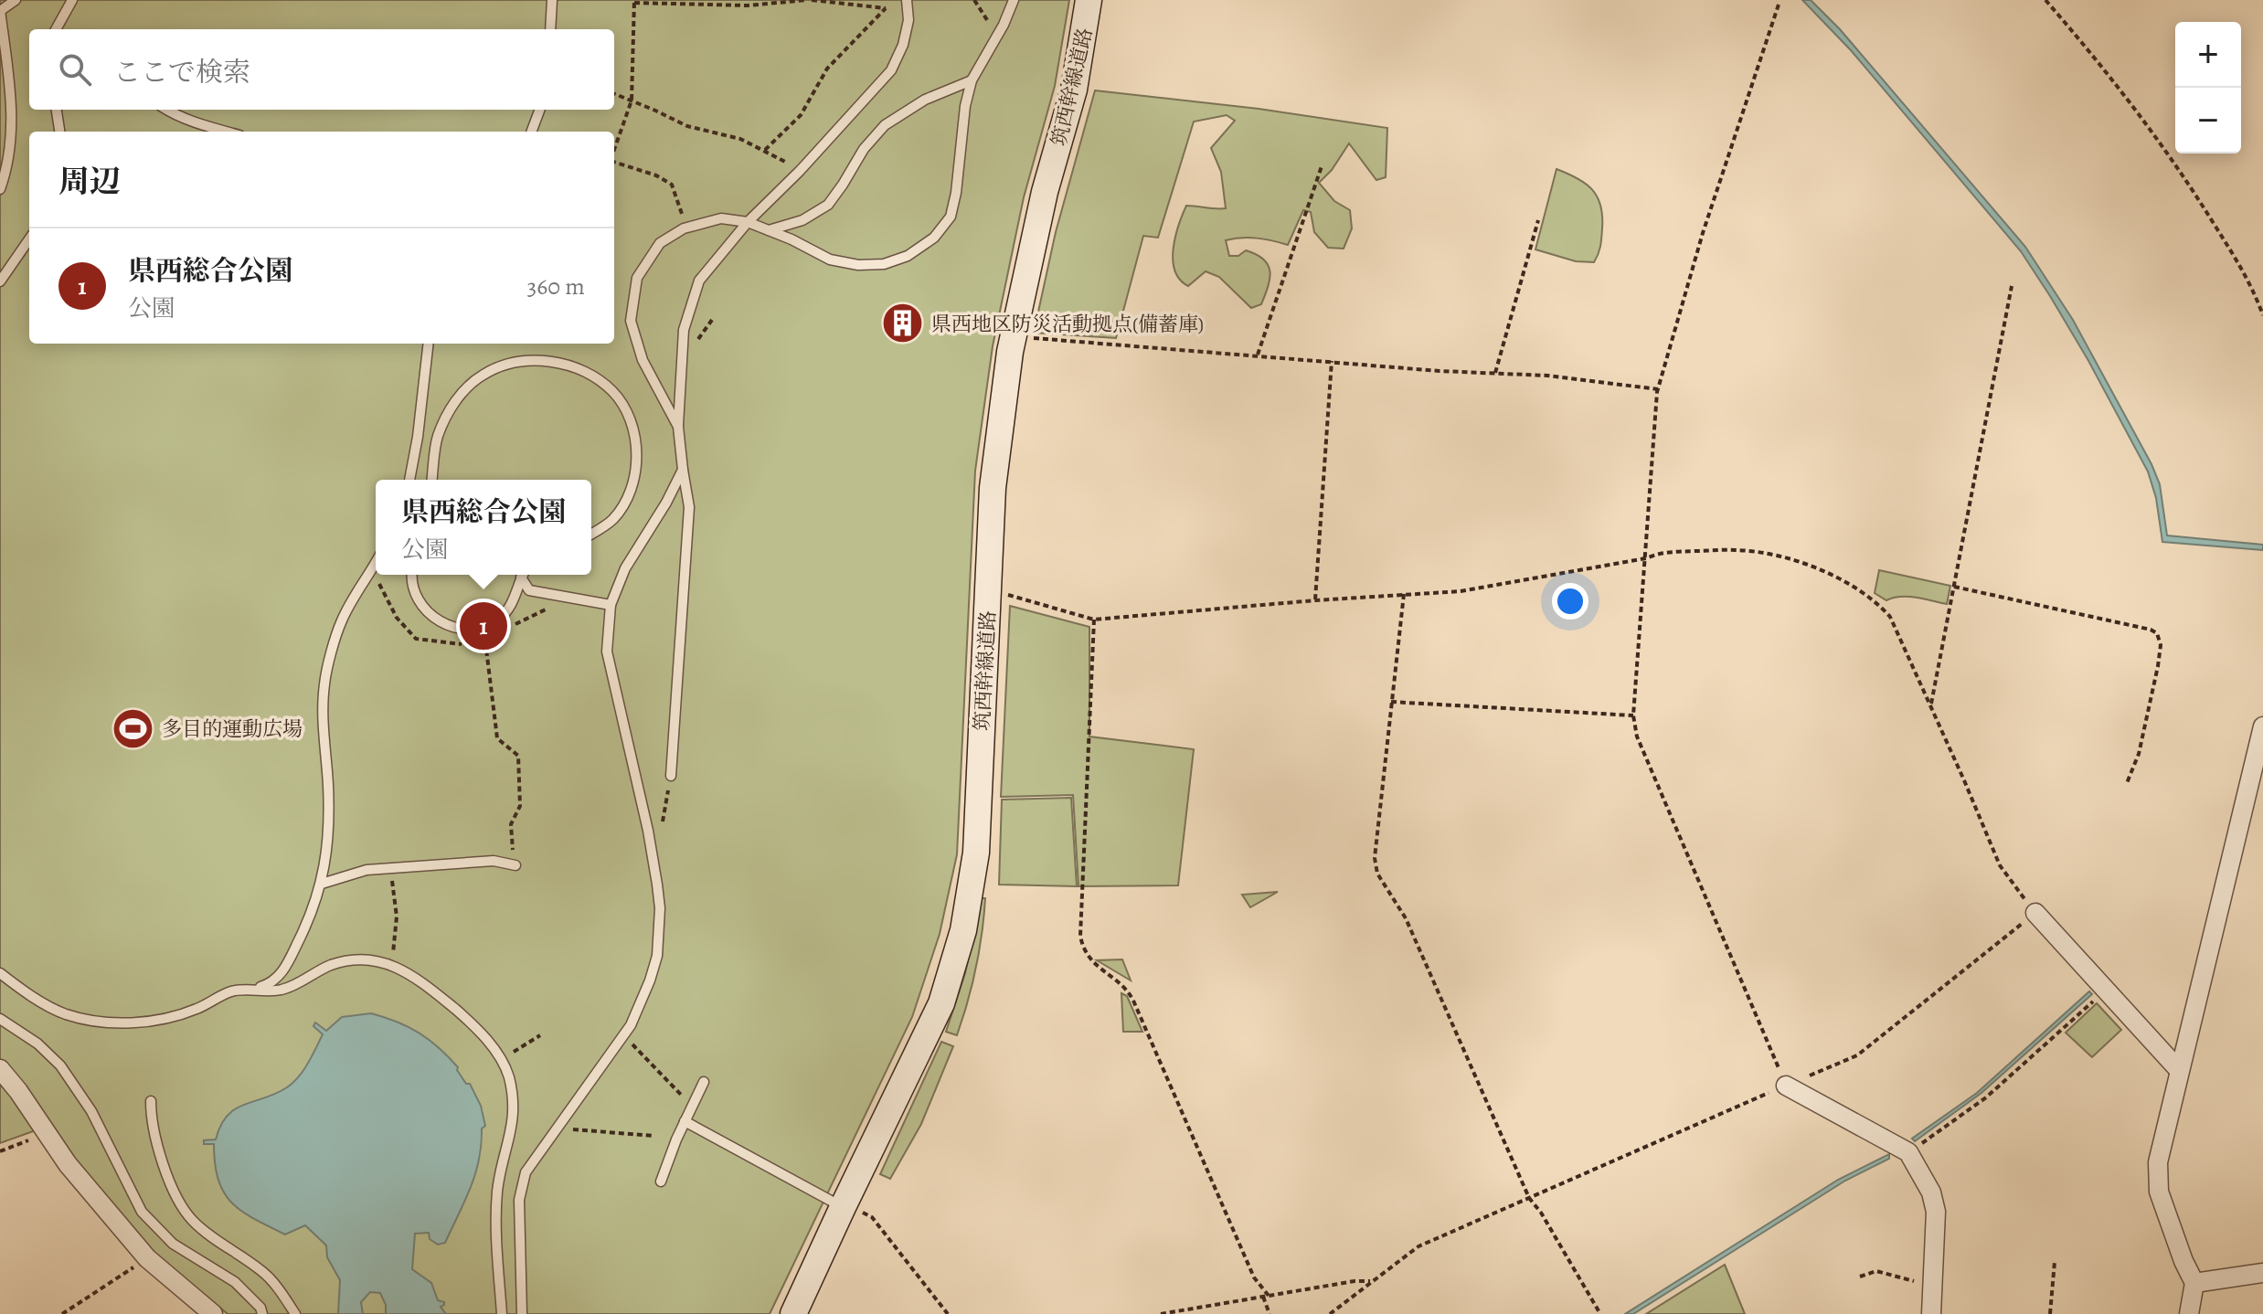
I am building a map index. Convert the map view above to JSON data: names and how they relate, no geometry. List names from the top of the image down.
{
  "streets": {
    "street": ["筑西幹線道路"]
  },
  "places": {
    "building": ["県西地区防災活動拠点(備蓄庫)"],
    "sports": ["多目的運動広場"]
  },
  "page": {
    "map_buttons": ["+", "−"],
    "search": "ここで検索",
    "heading": "周辺",
    "list": [
      {
        "mark": "1",
        "name": "県西総合公園",
        "note": "公園",
        "value": "360 m"
      }
    ],
    "popup": ["県西総合公園", "公園"],
    "pins": "1"
  }
}
